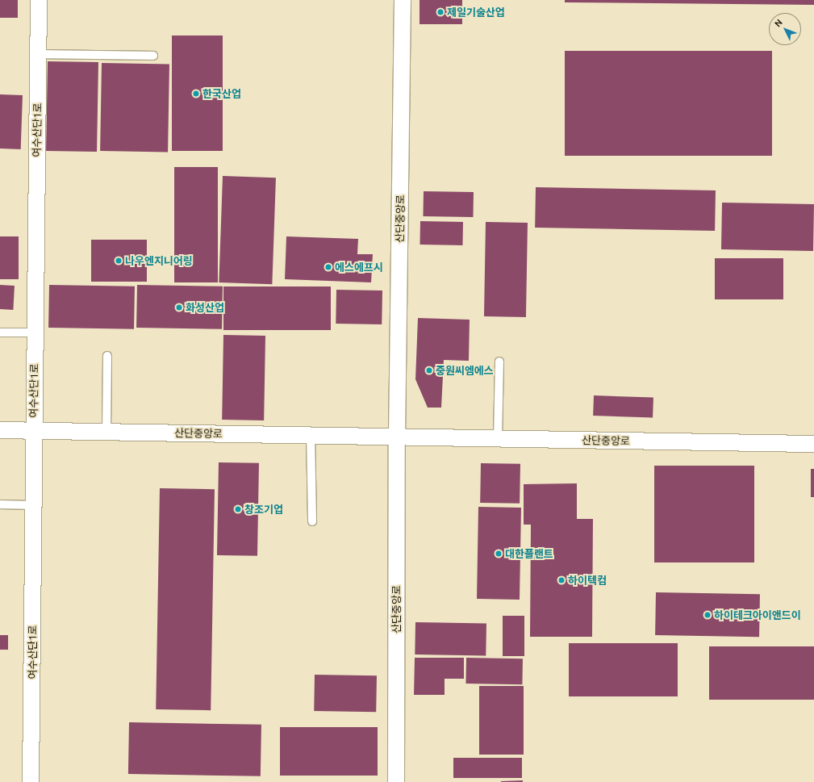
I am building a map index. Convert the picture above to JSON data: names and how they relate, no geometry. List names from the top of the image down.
{
  "streets": {
    "street": ["여수산단1로", "산단중앙로"]
  },
  "crossings": [
    ["여수산단1로", "산단중앙로"]
  ],
  "places": [
    "제일기술산업",
    "한국산업",
    "나우엔지니어링",
    "에스에프시",
    "화성산업",
    "중원씨엠에스",
    "창조기업",
    "대한플랜트",
    "하이텍컴",
    "하이테크아이앤드이"
  ],
  "north": "top left"
}
